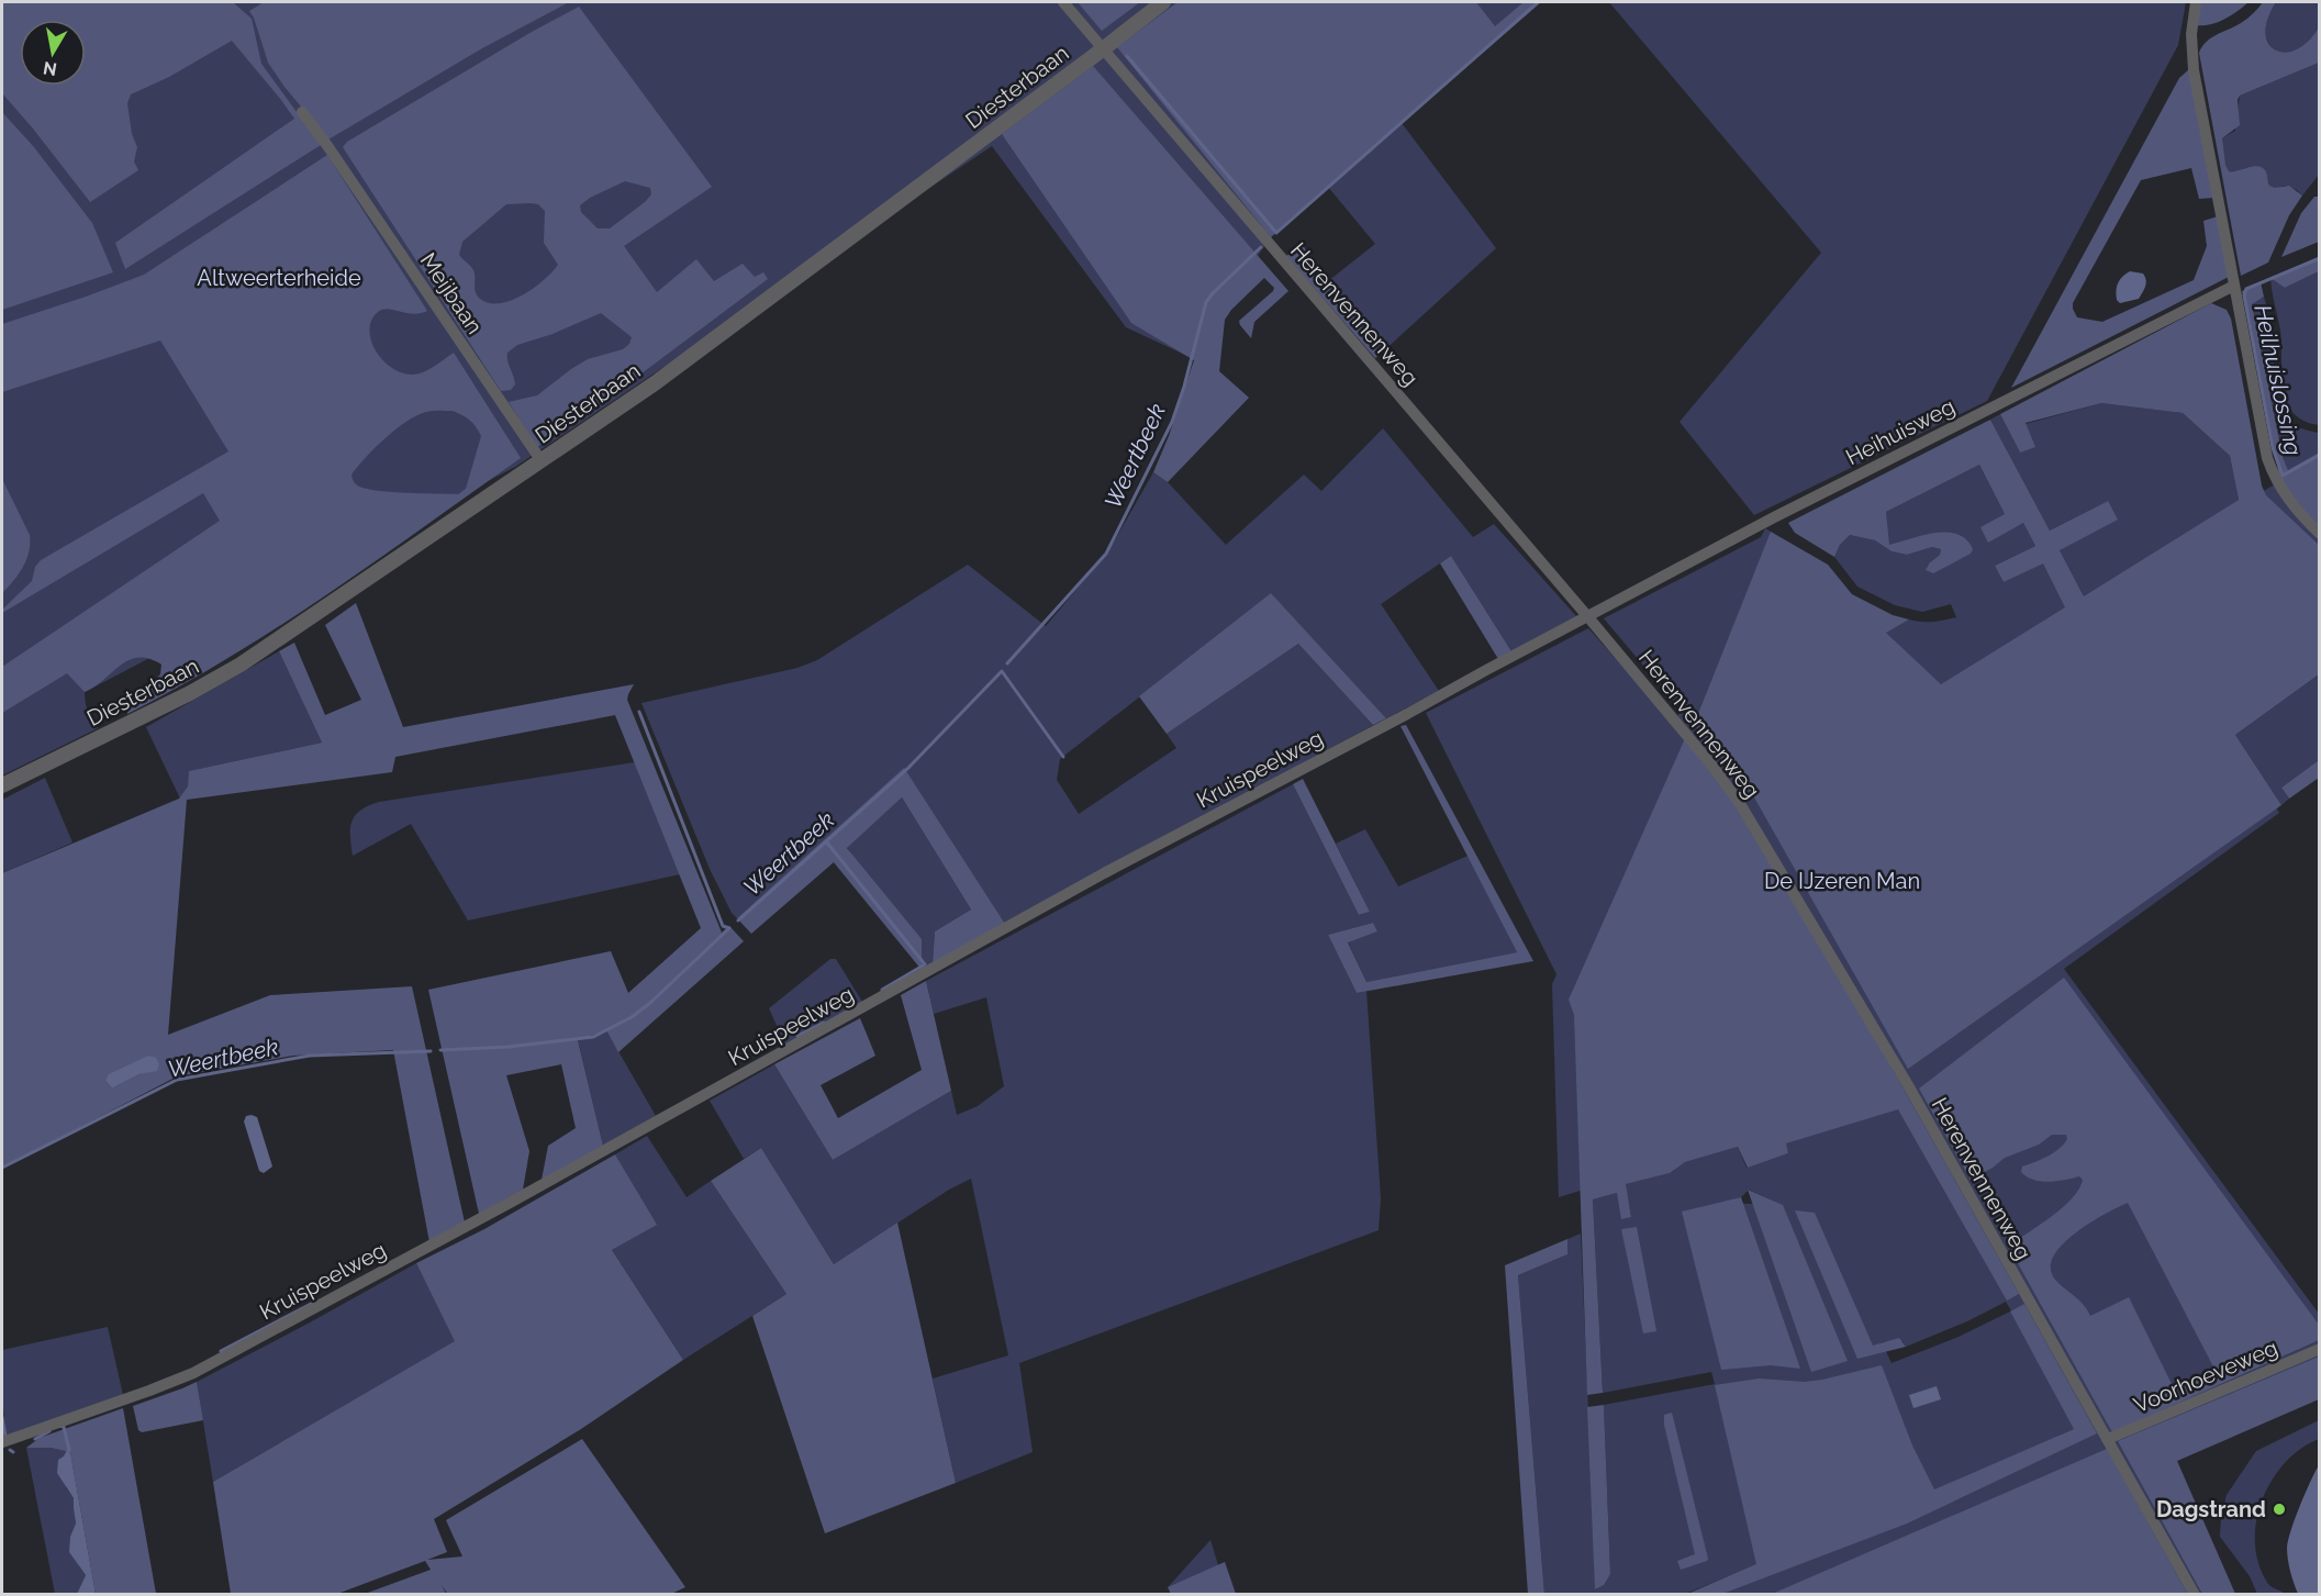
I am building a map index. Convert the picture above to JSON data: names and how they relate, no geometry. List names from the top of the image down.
{
  "streets": {
    "street": [
      "Diesterbaan",
      "Meijbaan",
      "Herenvennenweg",
      "Heihuisweg",
      "Kruispeelweg",
      "Voorhoeveweg"
    ]
  },
  "crossings": [
    ["Diesterbaan", "Meijbaan"],
    ["Diesterbaan", "Herenvennenweg"],
    ["Herenvennenweg", "Heihuisweg"],
    ["Herenvennenweg", "Kruispeelweg"],
    ["Herenvennenweg", "Voorhoeveweg"],
    ["Heihuisweg", "Kruispeelweg"]
  ],
  "water": ["Heilhuislossing", "Weertbeek"],
  "parks": ["Altweerterheide", "De IJzeren Man"],
  "places": ["Dagstrand"],
  "north": "bottom"
}
